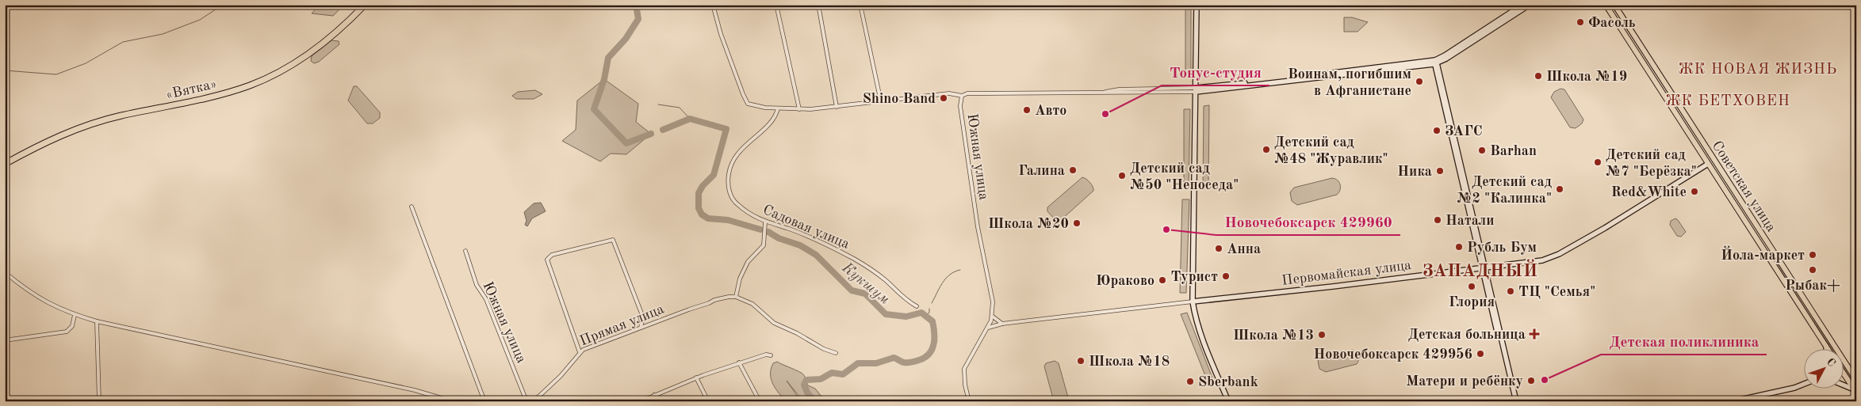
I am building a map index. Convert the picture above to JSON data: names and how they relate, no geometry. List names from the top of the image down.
{
  "streets": {
    "highway": ["«Вятка»"],
    "main road": ["Советская улица", "Первомайская улица"],
    "street": ["Южная улица", "Садовая улица", "Прямая улица"]
  },
  "crossings": [
    ["Южная улица", "Первомайская улица"],
    ["Советская улица", "Первомайская улица"]
  ],
  "districts": ["ЖК НОВАЯ ЖИЗНЬ", "ЖК БЕТХОВЕН", "ЗАПАДНЫЙ"],
  "water": ["Кукшум"],
  "places": {
    "other": [
      "Фасоль",
      "Школа №19",
      "Воинам, погибшим в Афганистане",
      "Shino Band",
      "Авто",
      "Тонус-студия",
      "ЗАГС",
      "Детский сад №48 \"Журавлик\"",
      "Barhan",
      "Детский сад №7 \"Берёзка\"",
      "Галина",
      "Ника",
      "Детский сад №50 \"Непоседа\"",
      "Детский сад №2 \"Калинка\"",
      "Red&White",
      "Натали",
      "Школа №20",
      "Новочебоксарск 429960",
      "Рубль Бум",
      "Анна",
      "Йола-маркет",
      "Рыбак+",
      "Турист",
      "Юраково",
      "Глория",
      "ТЦ \"Семья\"",
      "Школа №13",
      "Новочебоксарск 429956",
      "Школа №18",
      "Детская поликлиника",
      "Матери и ребёнку",
      "Sberbank"
    ],
    "health": ["Детская больница"]
  },
  "north": "top right"
}
